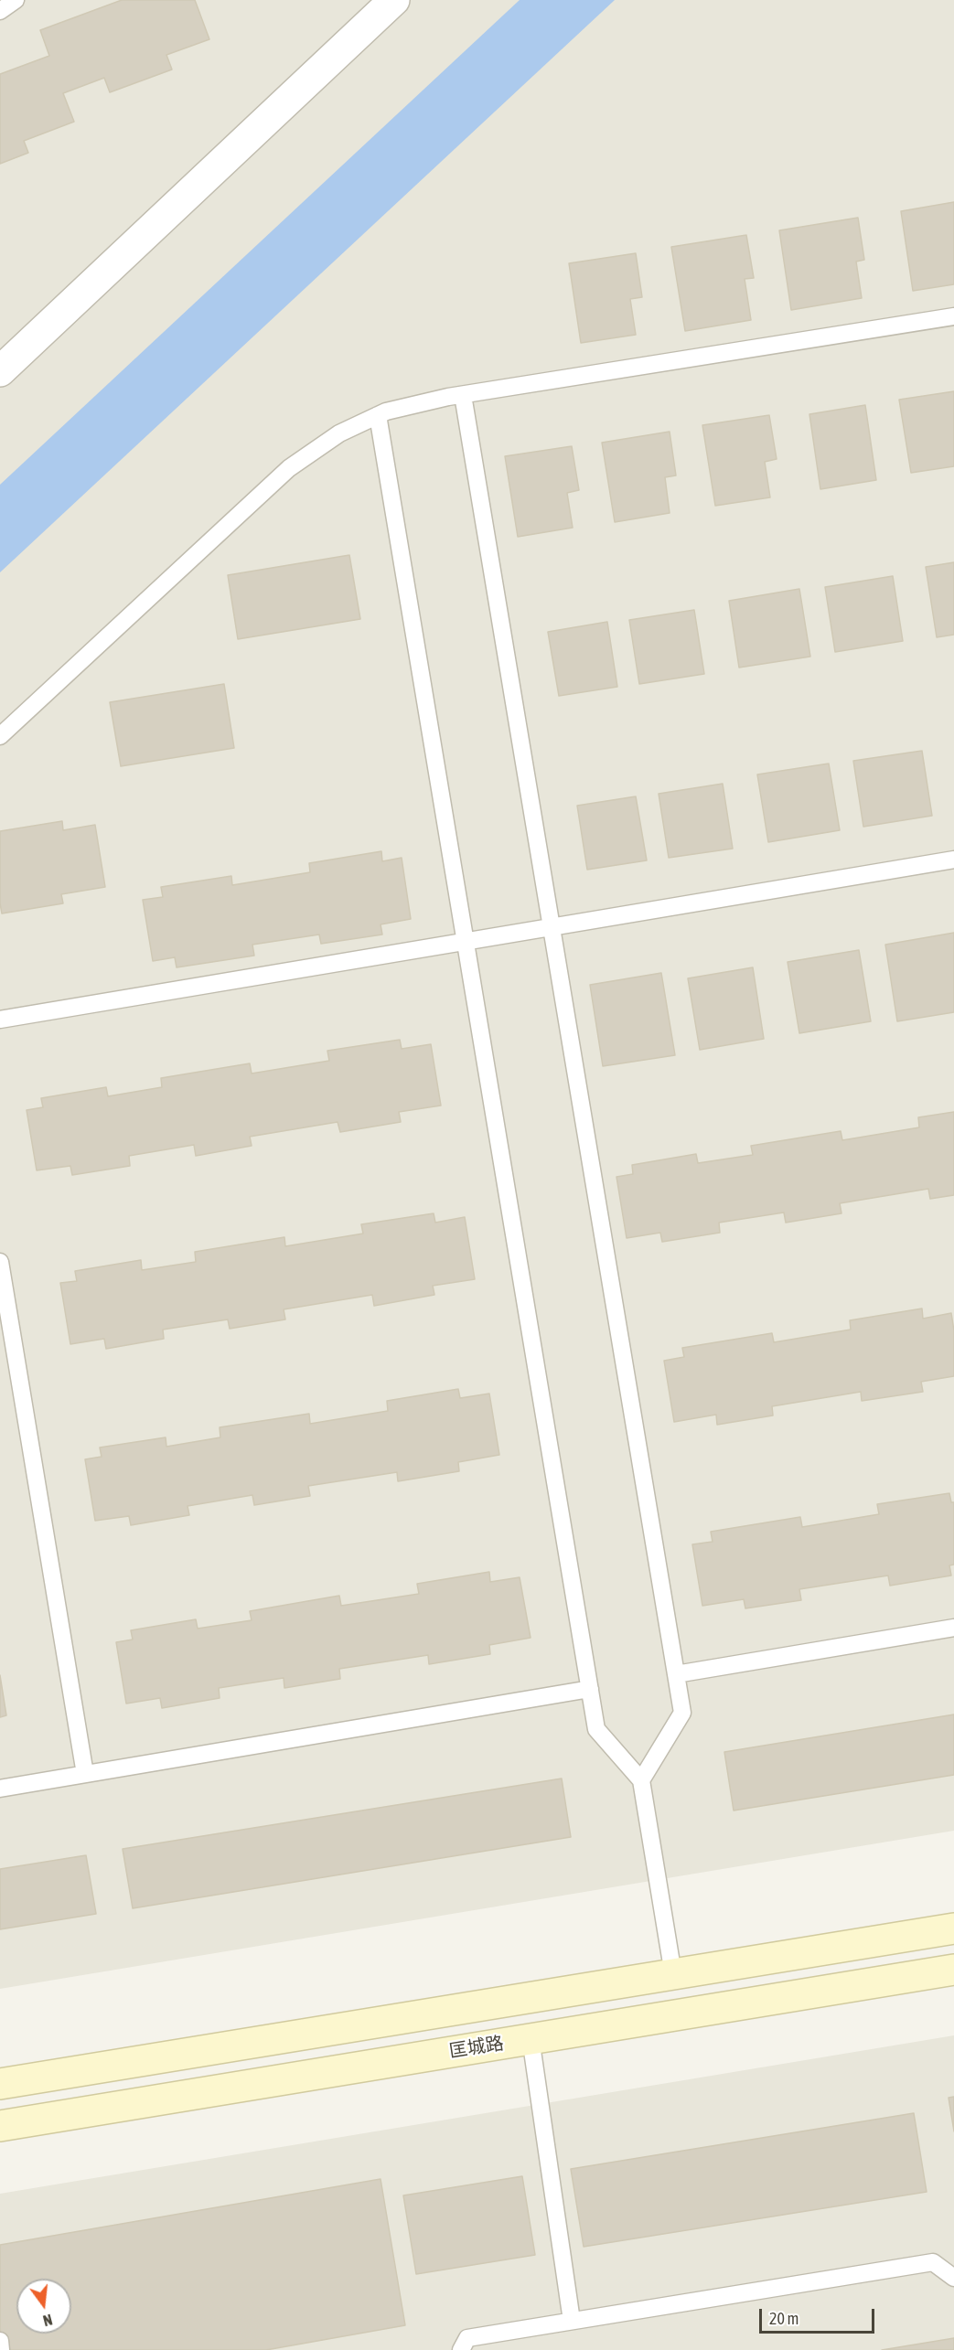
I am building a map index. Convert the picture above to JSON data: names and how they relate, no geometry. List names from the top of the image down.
{
  "streets": {
    "main road": ["匡城路"]
  },
  "scale_bar": "20 m",
  "north": "bottom"
}
